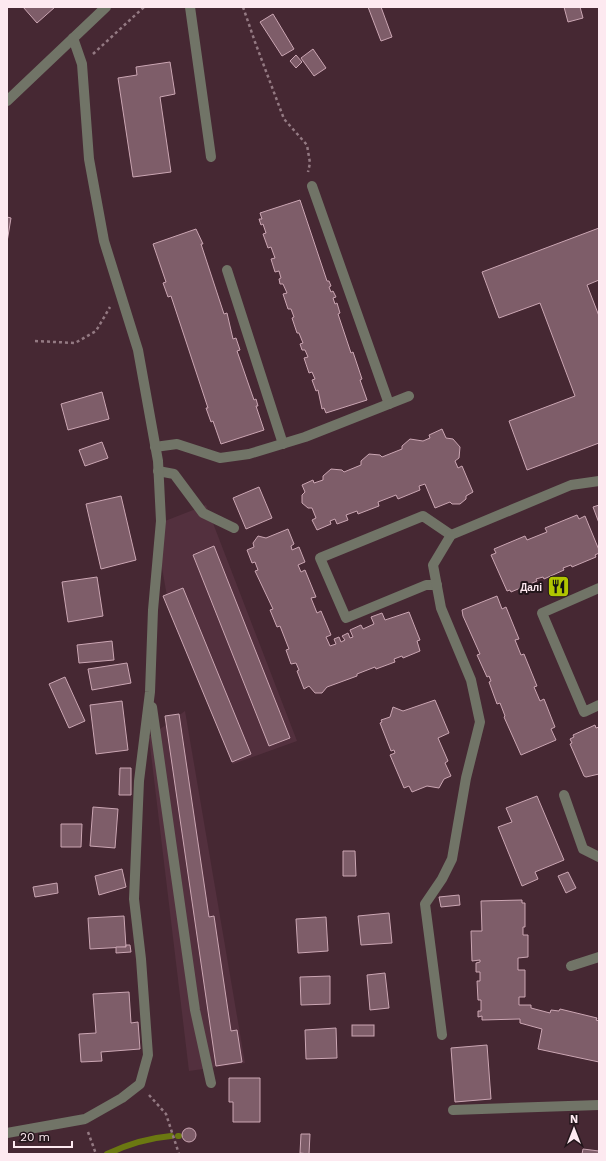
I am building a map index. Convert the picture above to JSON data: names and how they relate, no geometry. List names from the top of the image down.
{
  "places": {
    "restaurant": ["Далі"]
  },
  "scale_bar": "20 m",
  "north": "top"
}
